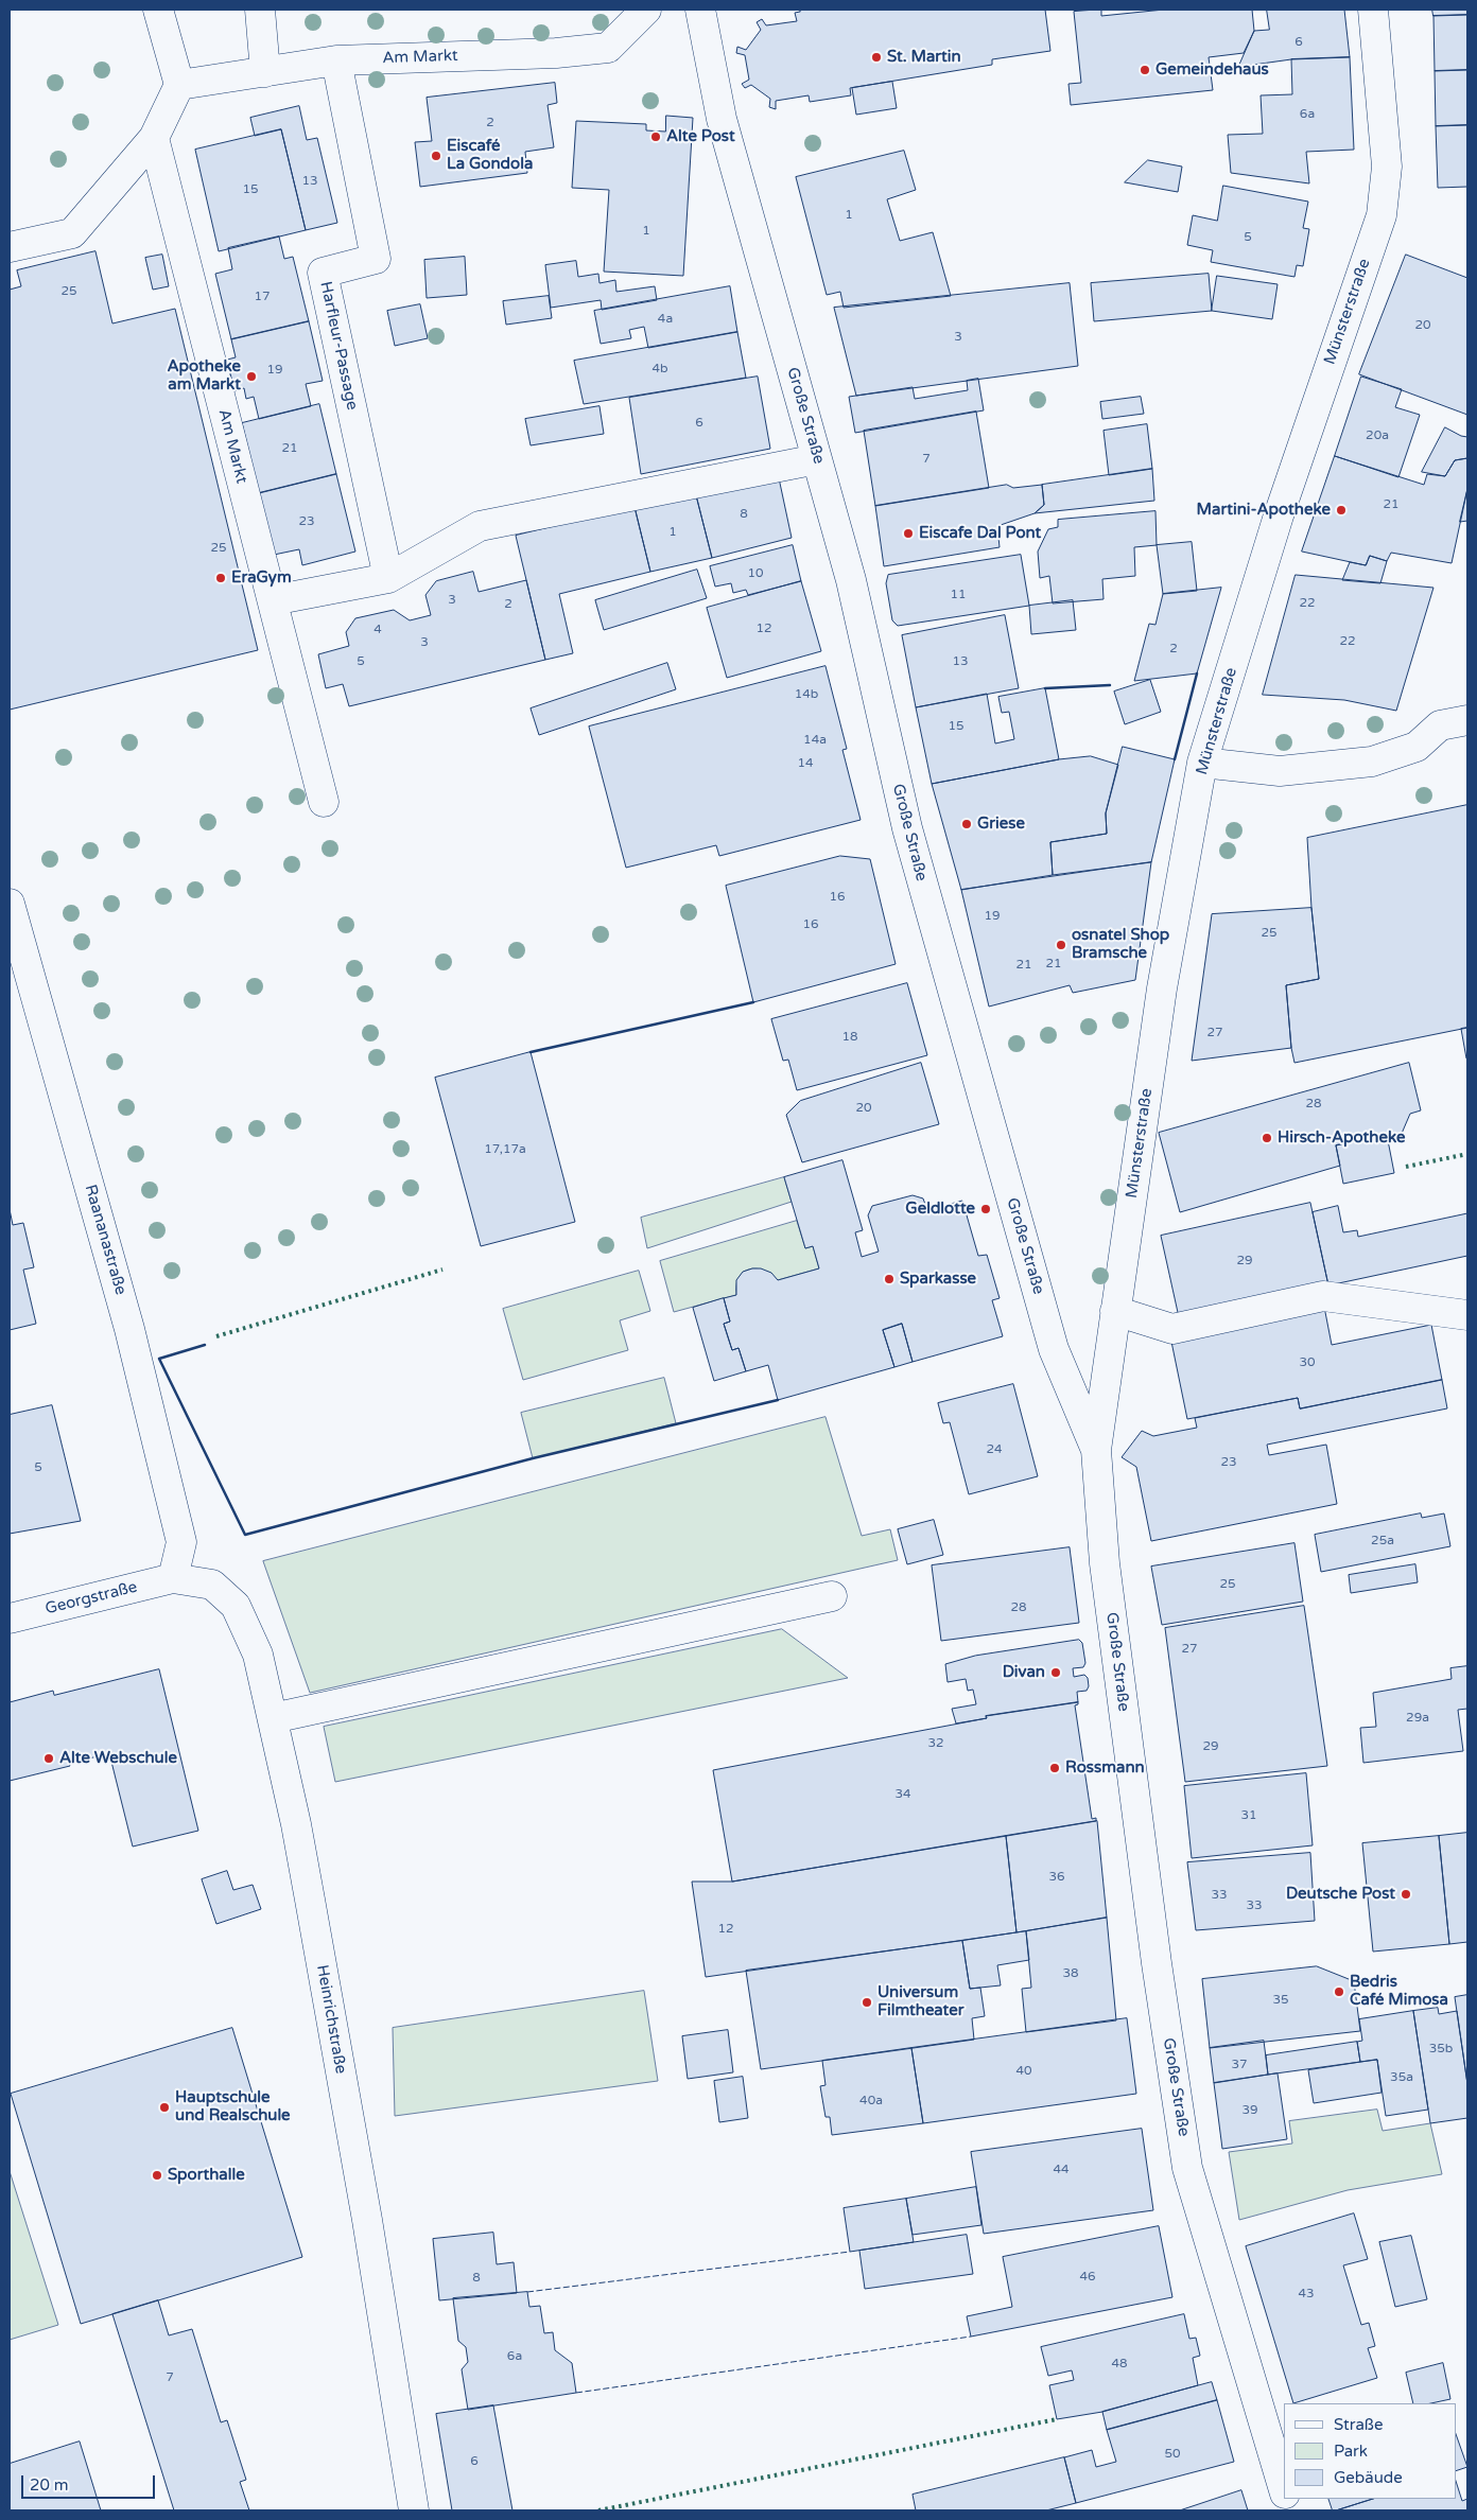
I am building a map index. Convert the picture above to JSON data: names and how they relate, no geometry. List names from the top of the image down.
{
  "streets": {
    "street": [
      "Am Markt",
      "Münsterstraße",
      "Harfleur-Passage",
      "Große Straße",
      "Raananastraße",
      "Georgstraße",
      "Heinrichstraße"
    ]
  },
  "crossings": [
    ["Am Markt", "Harfleur-Passage"],
    ["Münsterstraße", "Große Straße"],
    ["Raananastraße", "Georgstraße"],
    ["Raananastraße", "Heinrichstraße"],
    ["Georgstraße", "Heinrichstraße"]
  ],
  "places": [
    "St. Martin",
    "Gemeindehaus",
    "Alte Post",
    "Eiscafé La Gondola",
    "Apotheke am Markt",
    "Martini-Apotheke",
    "Eiscafe Dal Pont",
    "EraGym",
    "Griese",
    "osnatel Shop Bramsche",
    "Hirsch-Apotheke",
    "Geldlotte",
    "Sparkasse",
    "Divan",
    "Alte Webschule",
    "Rossmann",
    "Deutsche Post",
    "Bedris Café Mimosa",
    "Universum Filmtheater",
    "Hauptschule und Realschule",
    "Sporthalle"
  ],
  "house_numbers": [
    "6",
    "6a",
    "2",
    "13",
    "15",
    "1",
    "1",
    "5",
    "25",
    "17",
    "4a",
    "20",
    "3",
    "4b",
    "19",
    "6",
    "20a",
    "21",
    "7",
    "21",
    "8",
    "23",
    "1",
    "25",
    "10",
    "11",
    "3",
    "22",
    "2",
    "12",
    "4",
    "22",
    "3",
    "2",
    "5",
    "13",
    "14b",
    "15",
    "14a",
    "14",
    "16",
    "19",
    "16",
    "25",
    "21",
    "21",
    "27",
    "18",
    "28",
    "20",
    "17,17a",
    "29",
    "30",
    "24",
    "23",
    "5",
    "25a",
    "25",
    "28",
    "27",
    "29a",
    "32",
    "29",
    "34",
    "31",
    "36",
    "33",
    "33",
    "12",
    "38",
    "35",
    "35b",
    "37",
    "40",
    "35a",
    "40a",
    "39",
    "44",
    "46",
    "8",
    "43",
    "6a",
    "48",
    "7",
    "50",
    "6"
  ],
  "legend": ["Straße", "Park", "Gebäude"],
  "scale_bar": "20 m"
}
